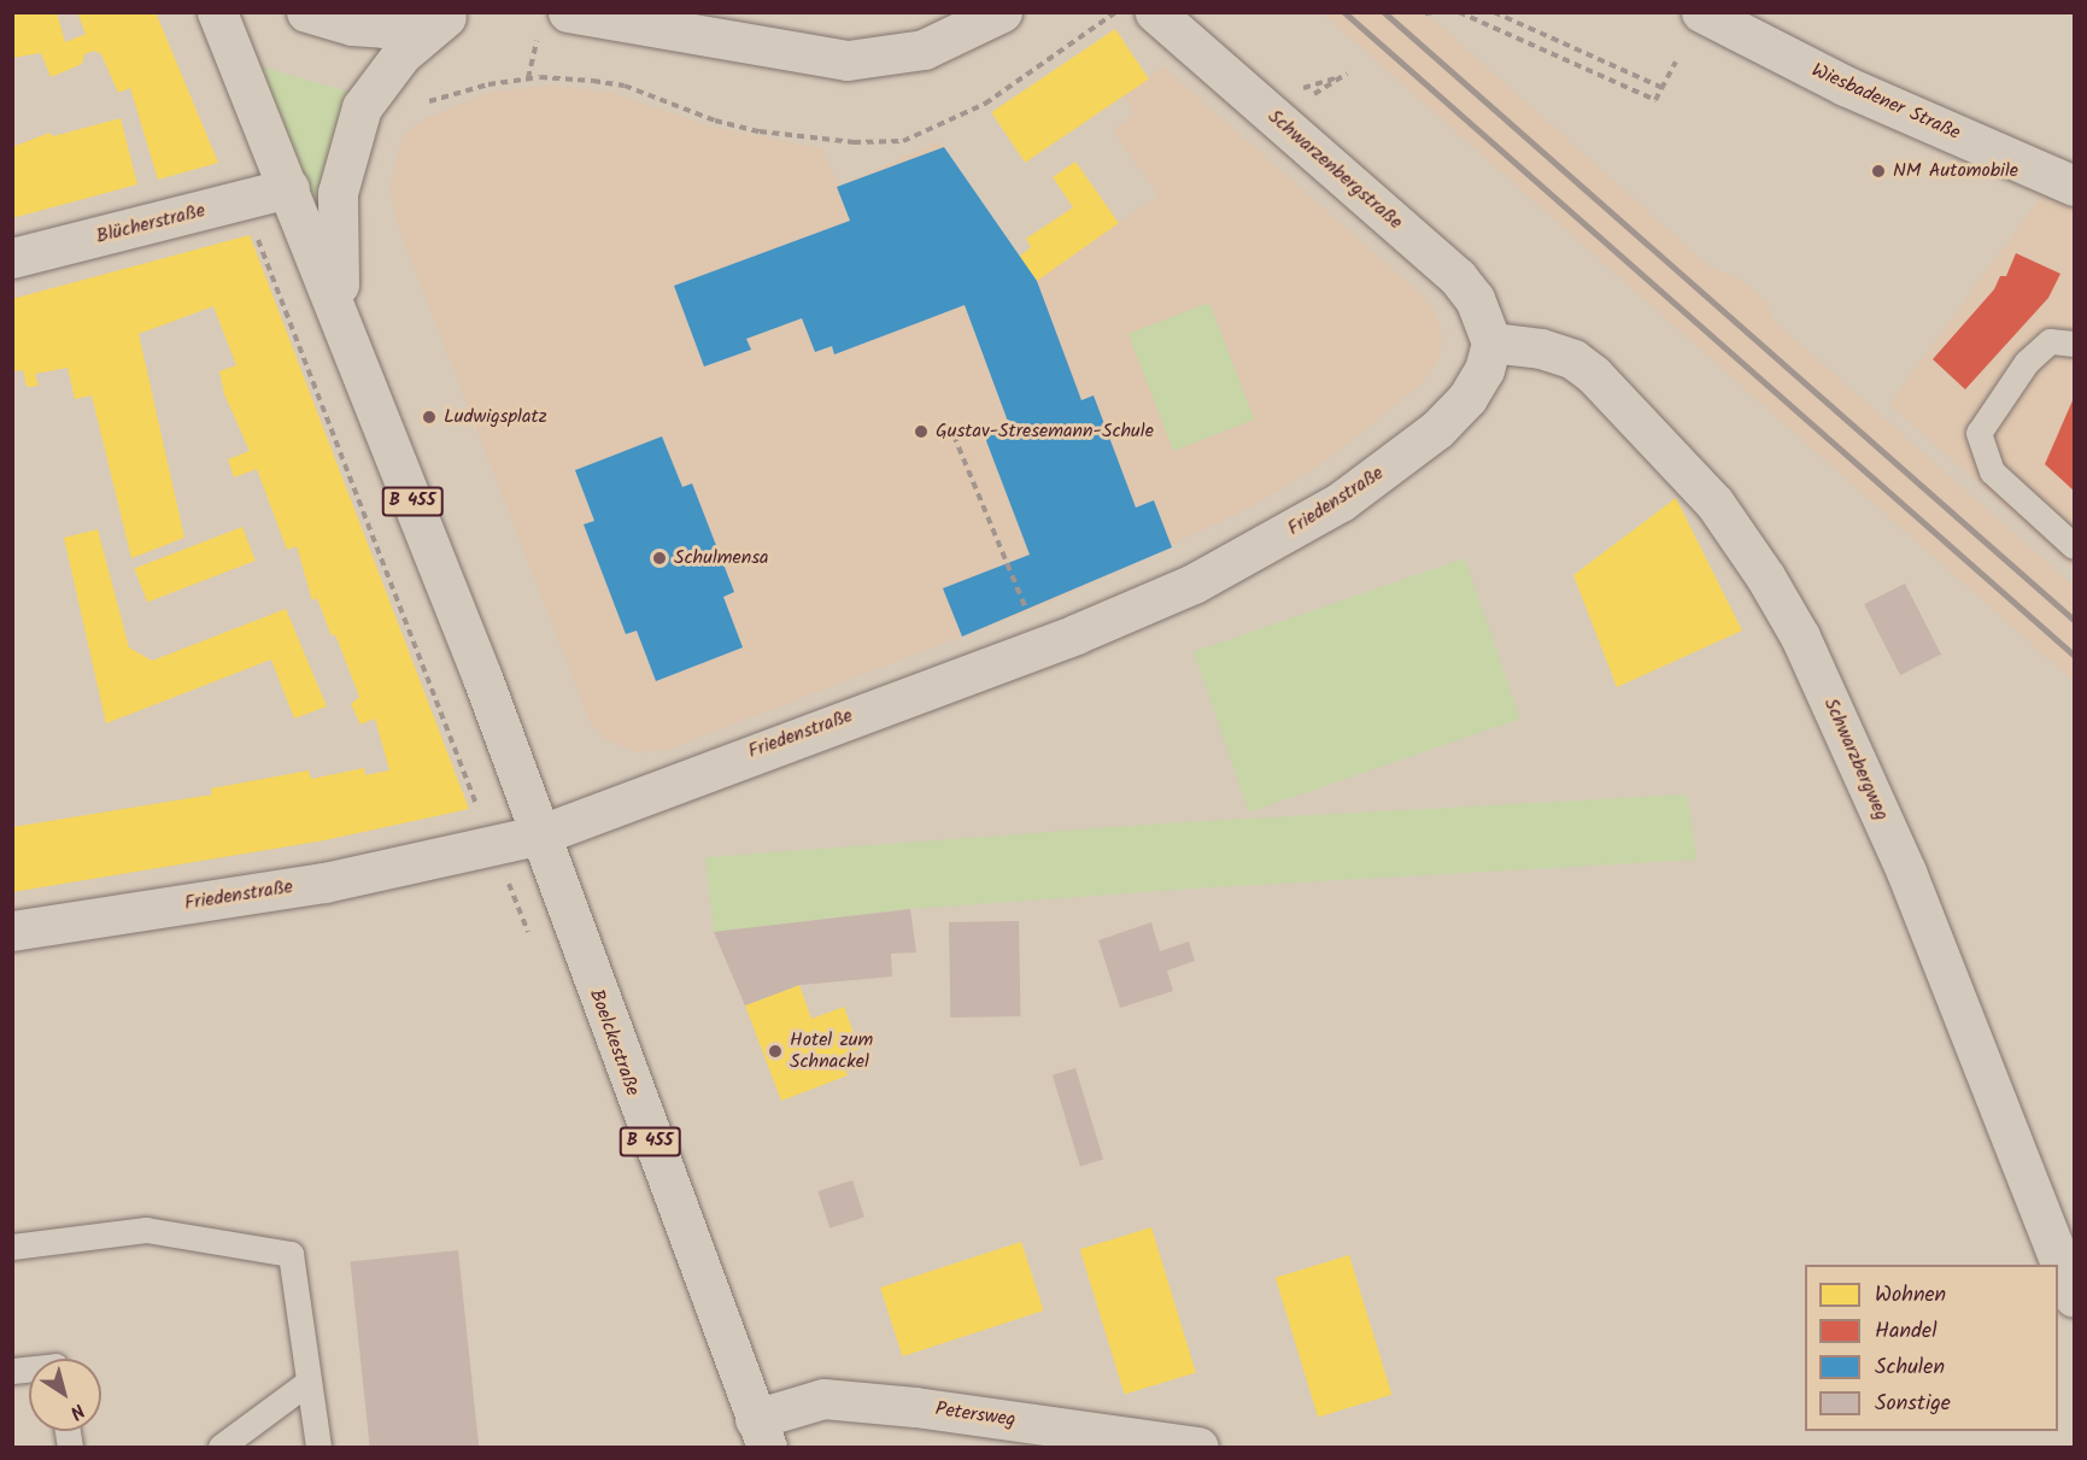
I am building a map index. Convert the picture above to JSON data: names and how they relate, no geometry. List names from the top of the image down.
{
  "streets": {
    "street": [
      "Wiesbadener Straße",
      "Schwarzenbergstraße",
      "Blücherstraße",
      "B 455",
      "Friedenstraße",
      "Schwarzbergweg",
      "Boelckestraße",
      "Petersweg"
    ]
  },
  "crossings": [
    ["Schwarzenbergstraße", "Friedenstraße"],
    ["Schwarzenbergstraße", "Schwarzbergweg"],
    ["Blücherstraße", "B 455"],
    ["B 455", "Boelckestraße"],
    ["Friedenstraße", "Schwarzbergweg"],
    ["Friedenstraße", "Boelckestraße"],
    ["Boelckestraße", "Petersweg"]
  ],
  "places": [
    "NM Automobile",
    "Ludwigsplatz",
    "Gustav-Stresemann-Schule",
    "Schulmensa",
    "Hotel zum Schnackel"
  ],
  "legend": [
    "Wohnen",
    "Handel",
    "Schulen",
    "Sonstige"
  ],
  "north": "bottom right"
}
